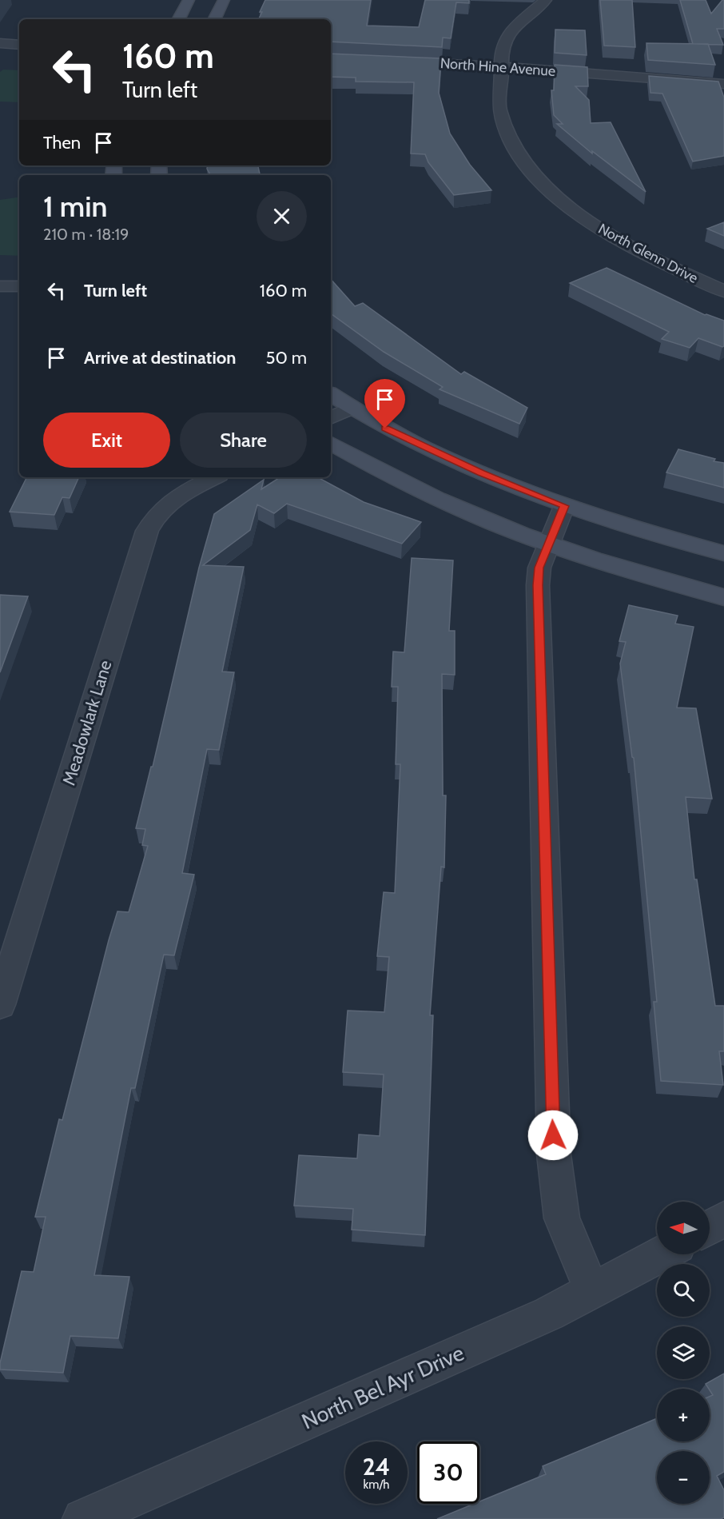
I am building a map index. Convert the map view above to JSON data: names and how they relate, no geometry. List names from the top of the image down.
{
  "streets": {
    "street": [
      "North Hine Avenue",
      "North Glenn Drive",
      "Meadowlark Lane",
      "North Bel Ayr Drive"
    ]
  },
  "crossings": [
    ["North Hine Avenue", "North Glenn Drive"]
  ],
  "north": "left",
  "page": {
    "turn": ["160 m", "Turn left"],
    "then": "Then",
    "heading": ["1 min", "210 m · 18:19"],
    "list": [
      {
        "name": "Turn left",
        "value": "160 m"
      },
      {
        "name": "Arrive at destination",
        "value": "50 m"
      }
    ],
    "buttons": ["Exit", "Share"],
    "map_buttons": ["+", "−"],
    "speed": "24 km/h",
    "limit": "30"
  }
}
